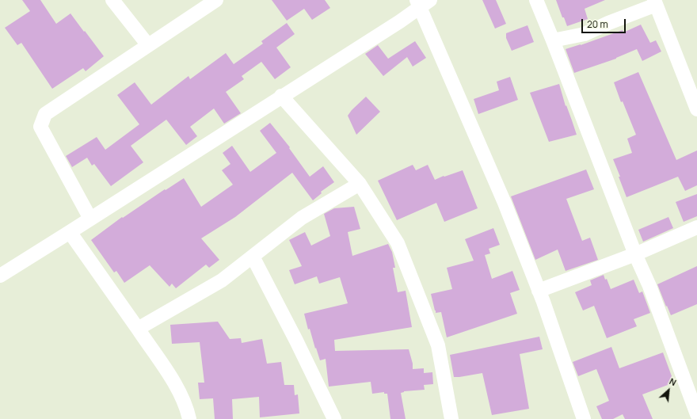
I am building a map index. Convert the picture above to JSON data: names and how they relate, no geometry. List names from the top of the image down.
{
  "scale_bar": "20 m",
  "north": "top right"
}
